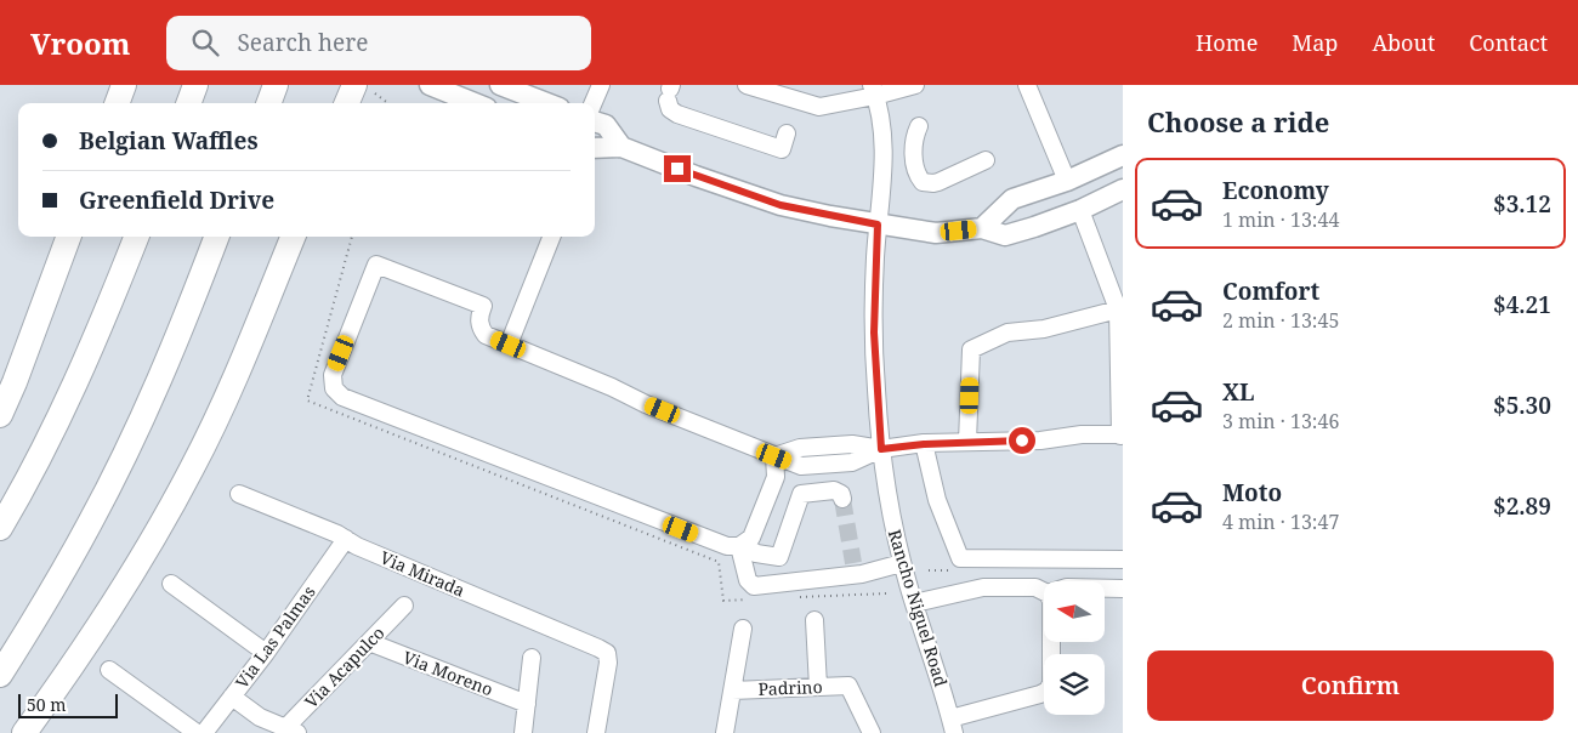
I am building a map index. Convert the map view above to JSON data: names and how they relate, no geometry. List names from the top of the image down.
{
  "streets": {
    "street": [
      "Via Mirada",
      "Rancho Niguel Road",
      "Via Las Palmas",
      "Via Acapulco",
      "Via Moreno",
      "Padrino"
    ]
  },
  "crossings": [
    ["Via Mirada", "Via Las Palmas"],
    ["Via Acapulco", "Via Moreno"]
  ],
  "scale_bar": "50 m",
  "north": "left",
  "page": {
    "header": "Vroom",
    "search": "Search here",
    "nav": [
      "Home",
      "Map",
      "About",
      "Contact"
    ],
    "heading": "Choose a ride",
    "banner": ["Belgian Waffles", "Greenfield Drive"],
    "list": [
      {
        "name": "Economy",
        "note": "1 min · 13:44",
        "value": "$3.12"
      },
      {
        "name": "Comfort",
        "note": "2 min · 13:45",
        "value": "$4.21"
      },
      {
        "name": "XL",
        "note": "3 min · 13:46",
        "value": "$5.30"
      },
      {
        "name": "Moto",
        "note": "4 min · 13:47",
        "value": "$2.89"
      }
    ],
    "buttons": "Confirm",
    "scale": "50 m"
  }
}
